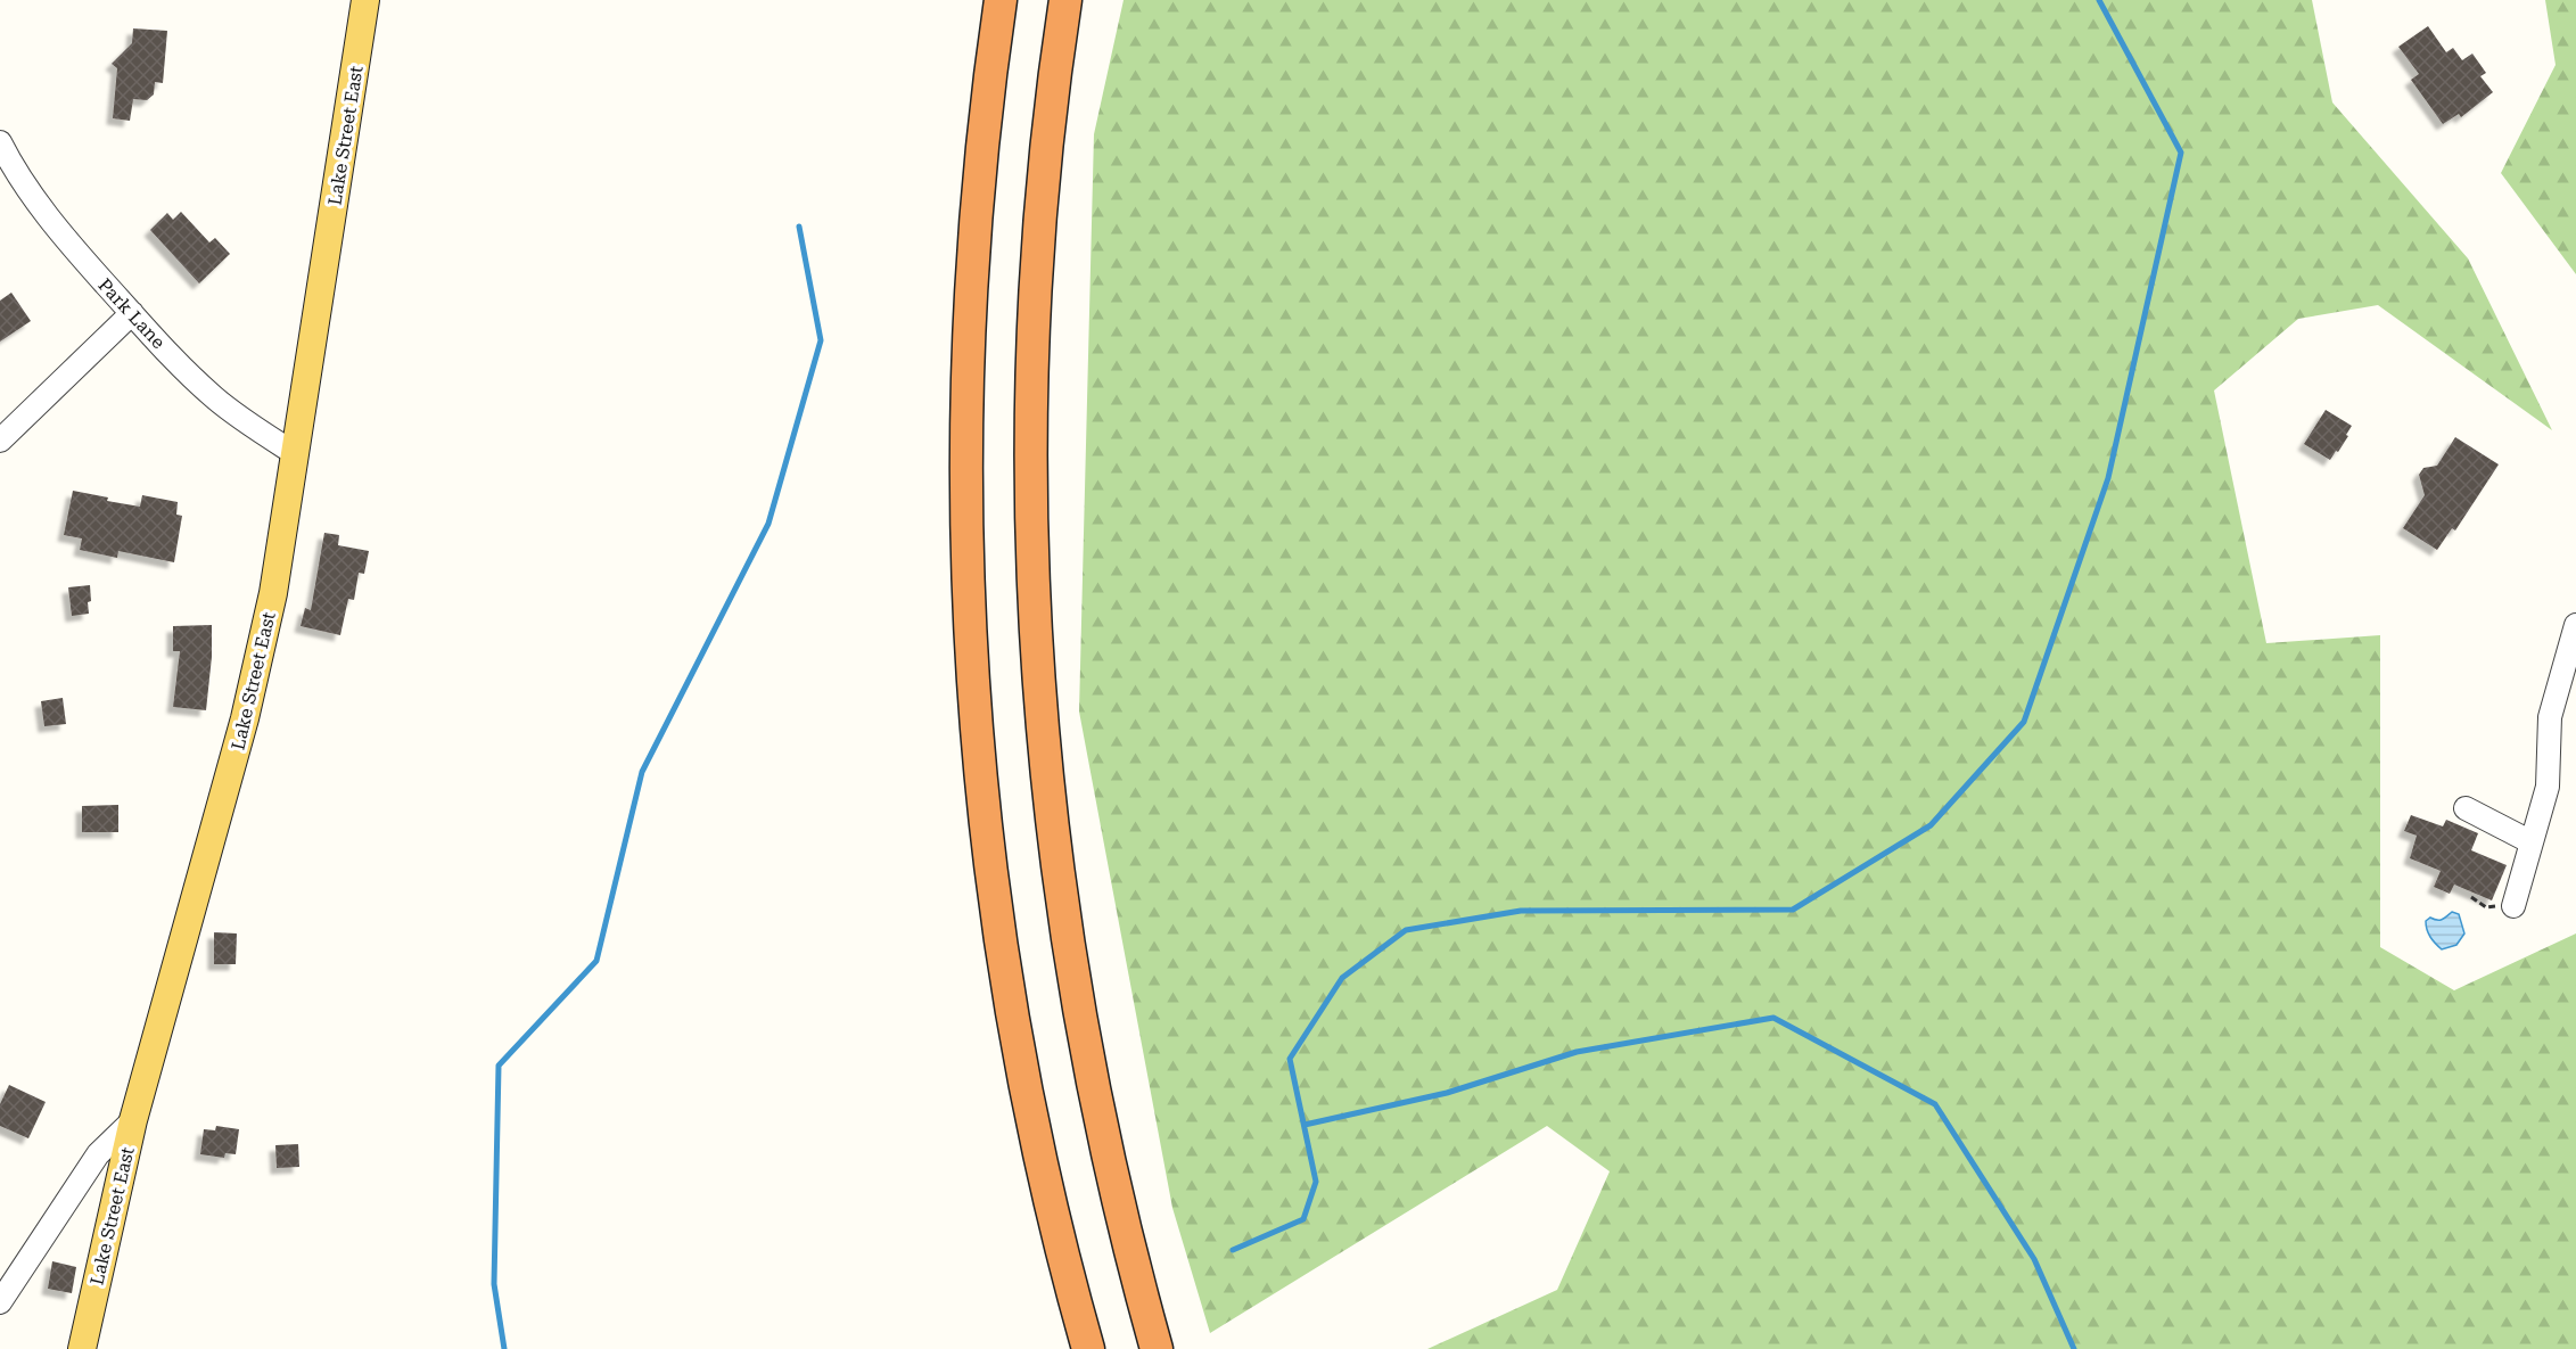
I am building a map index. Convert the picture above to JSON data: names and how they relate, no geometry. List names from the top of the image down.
{
  "streets": {
    "main road": ["Lake Street East"],
    "street": ["Park Lane"]
  },
  "crossings": [
    ["Lake Street East", "Park Lane"]
  ]
}
